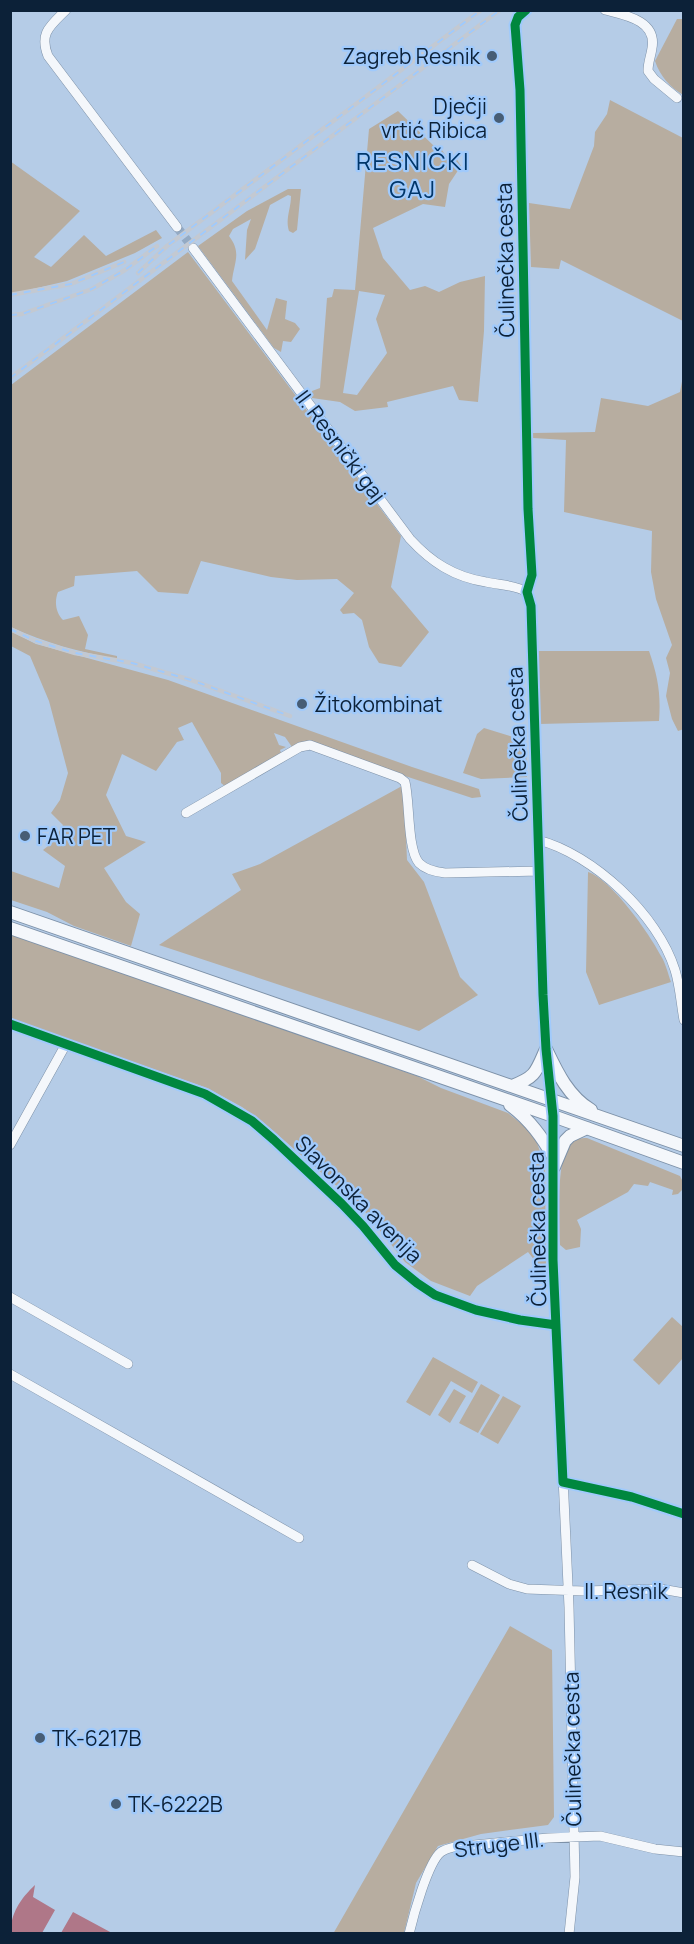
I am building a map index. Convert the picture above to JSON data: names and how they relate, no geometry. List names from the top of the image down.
{
  "streets": {
    "street": [
      "Čulinečka cesta",
      "II. Resnički gaj",
      "Slavonska avenija",
      "II. Resnik",
      "Struge III."
    ]
  },
  "crossings": [
    ["Čulinečka cesta", "II. Resnički gaj"],
    ["Čulinečka cesta", "Slavonska avenija"],
    ["Čulinečka cesta", "II. Resnik"],
    ["Čulinečka cesta", "Struge III."]
  ],
  "districts": ["RESNIČKI GAJ"],
  "places": [
    "Zagreb Resnik",
    "Dječji vrtić Ribica",
    "Žitokombinat",
    "FAR PET",
    "TK-6217B",
    "TK-6222B"
  ]
}
